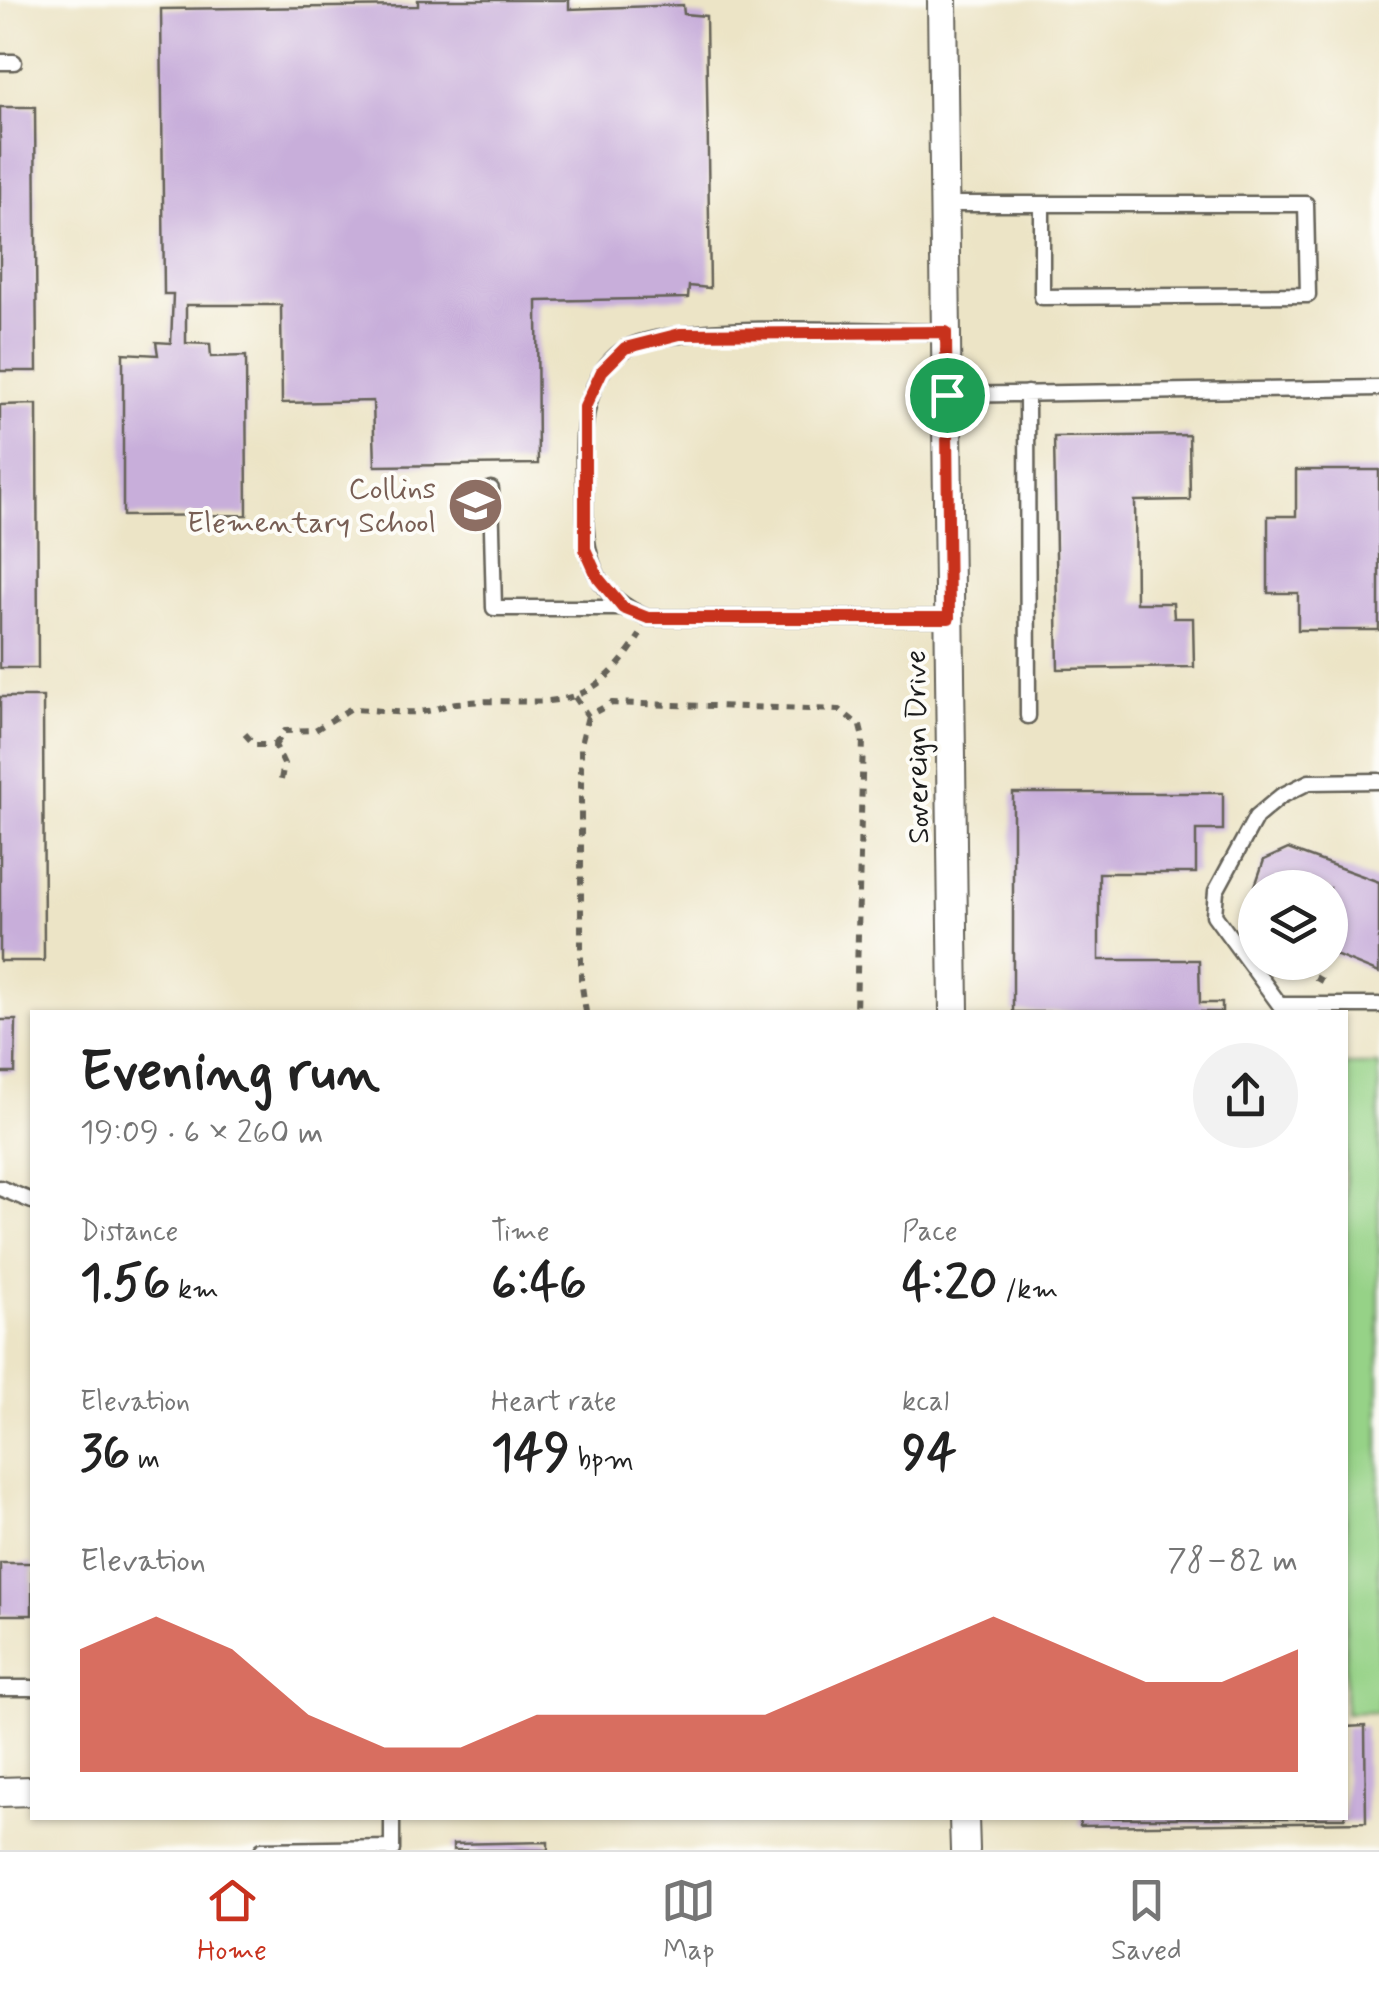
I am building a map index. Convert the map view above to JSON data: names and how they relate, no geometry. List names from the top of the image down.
{
  "streets": {
    "street": ["Sovereign Drive"]
  },
  "places": {
    "school or university": ["Collins Elementary School"]
  },
  "page": {
    "heading": ["Evening run", "19:09 · 6 × 260 m"],
    "stats": [
      ["Distance", "1.56 km"],
      ["Time", "6:46"],
      ["Pace", "4:20 /km"],
      ["Elevation", "36 m"],
      ["Heart rate", "149 bpm"],
      ["kcal", "94"]
    ],
    "chart": ["Elevation", "78–82 m"],
    "tabs": ["Home", "Map", "Saved"]
  }
}
